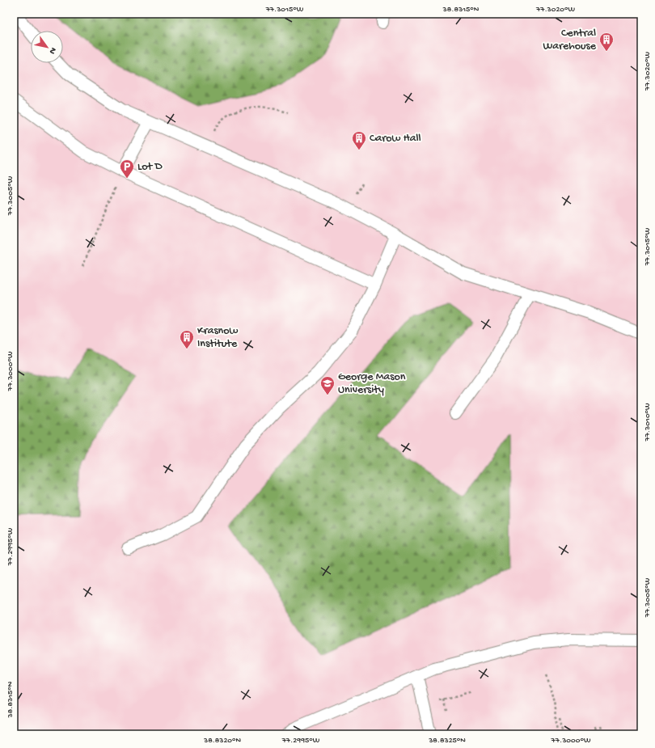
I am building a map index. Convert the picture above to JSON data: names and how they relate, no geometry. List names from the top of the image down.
{
  "places": {
    "building": ["Central Warehouse", "Carow Hall", "Krasnow Institute"],
    "parking": ["Lot D"],
    "school or university": ["George Mason University"]
  },
  "north": "bottom right",
  "coordinates": [
    "77.3015°W",
    "38.8315°N",
    "77.3020°W",
    "77.3005°W",
    "77.3000°W",
    "77.3010°W",
    "77.2995°W",
    "38.8320°N",
    "38.8325°N"
  ]
}
